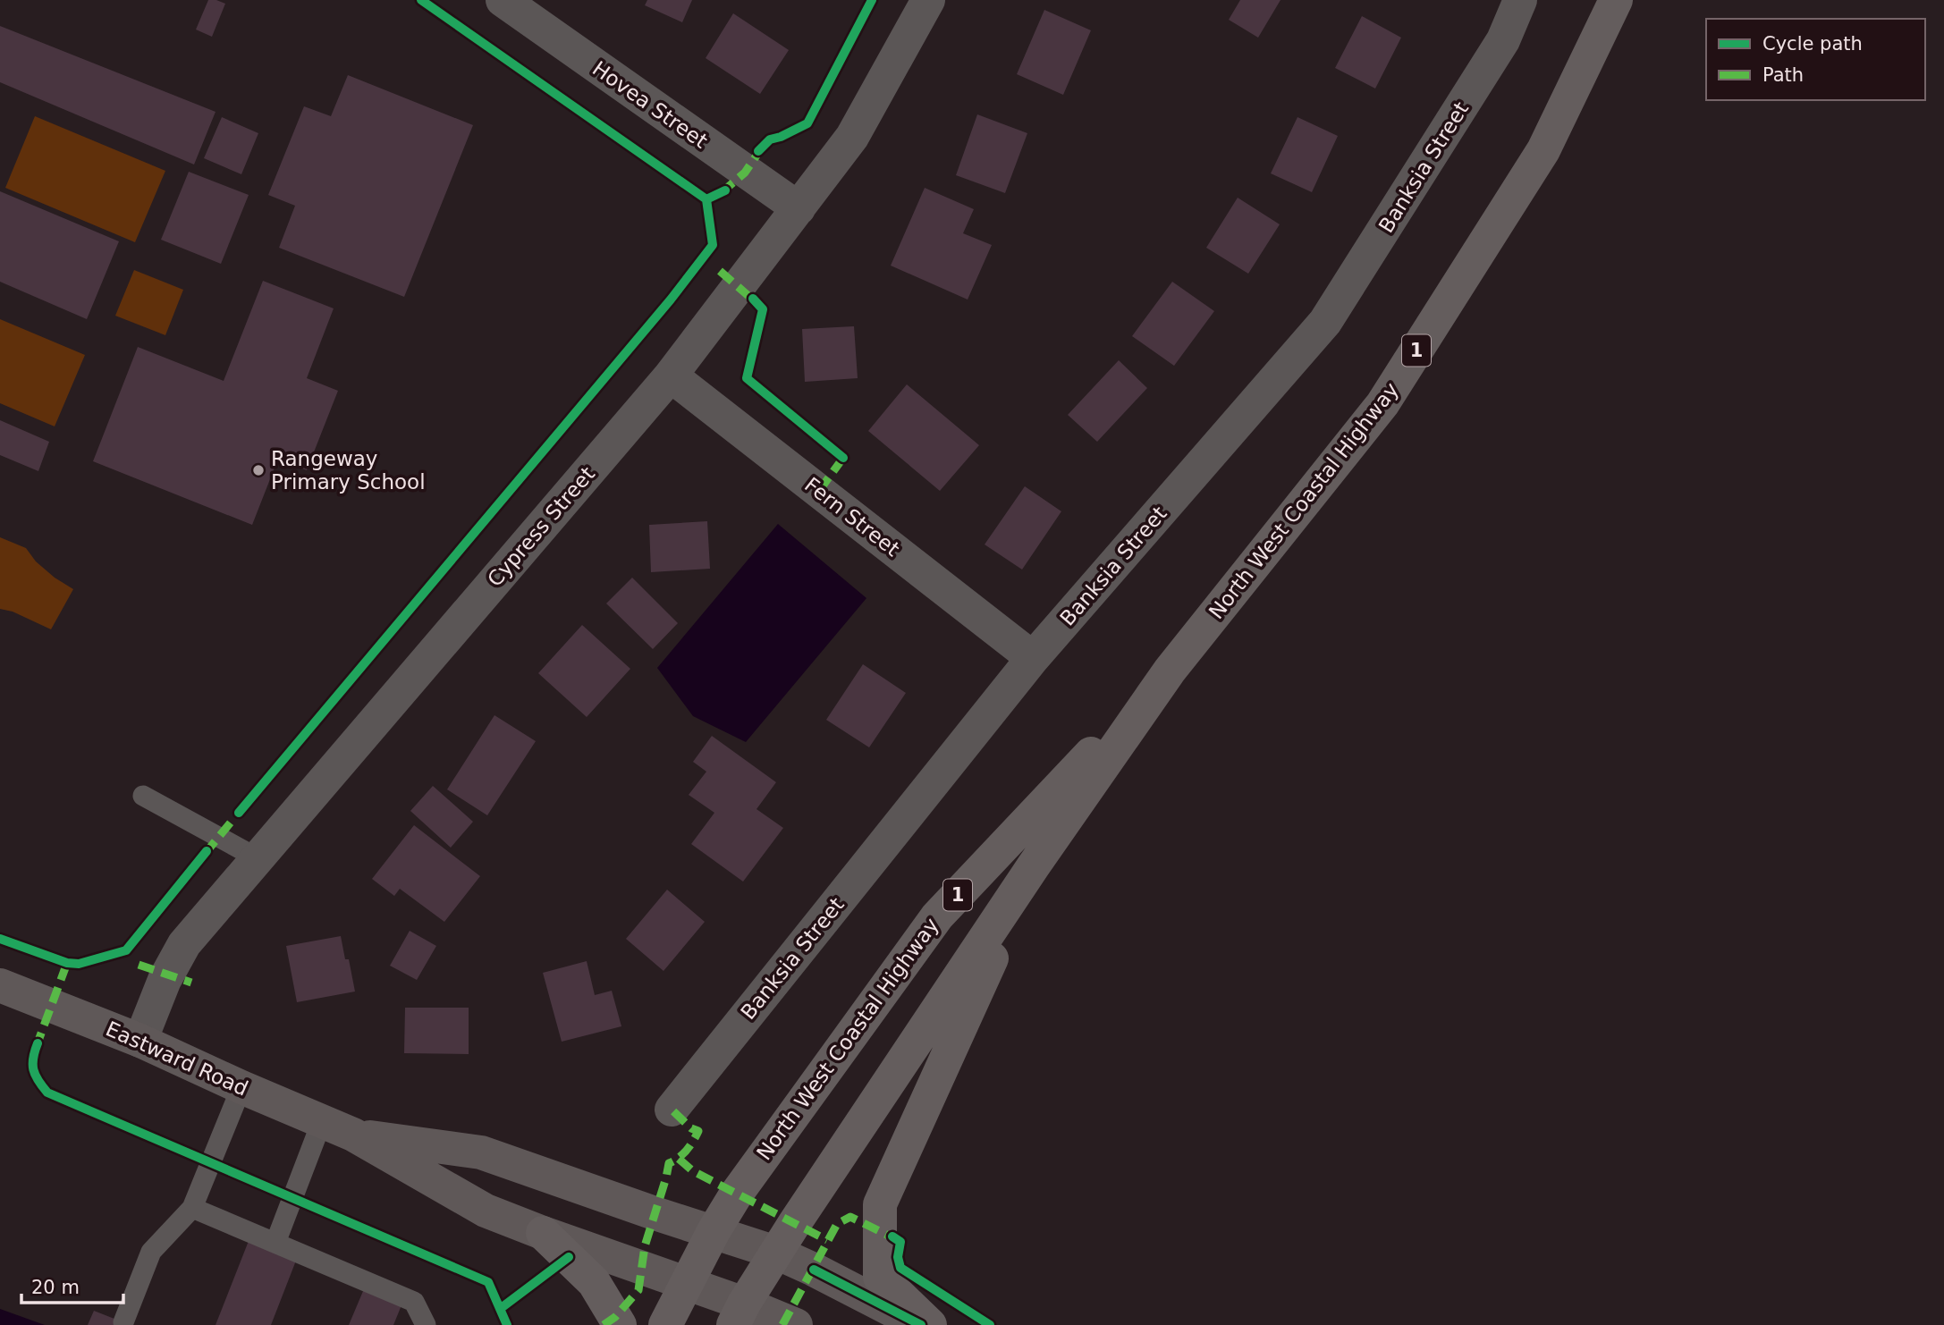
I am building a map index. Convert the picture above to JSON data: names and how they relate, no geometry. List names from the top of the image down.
{
  "streets": {
    "highway": ["1", "North West Coastal Highway"],
    "street": [
      "Hovea Street",
      "Banksia Street",
      "Fern Street",
      "Cypress Street",
      "Eastward Road"
    ]
  },
  "crossings": [
    ["Hovea Street", "Cypress Street"],
    ["Banksia Street", "Fern Street"],
    ["North West Coastal Highway", "Eastward Road"],
    ["Fern Street", "Cypress Street"],
    ["Cypress Street", "Eastward Road"]
  ],
  "places": ["Rangeway Primary School"],
  "legend": ["Cycle path", "Path"],
  "scale_bar": "20 m"
}
